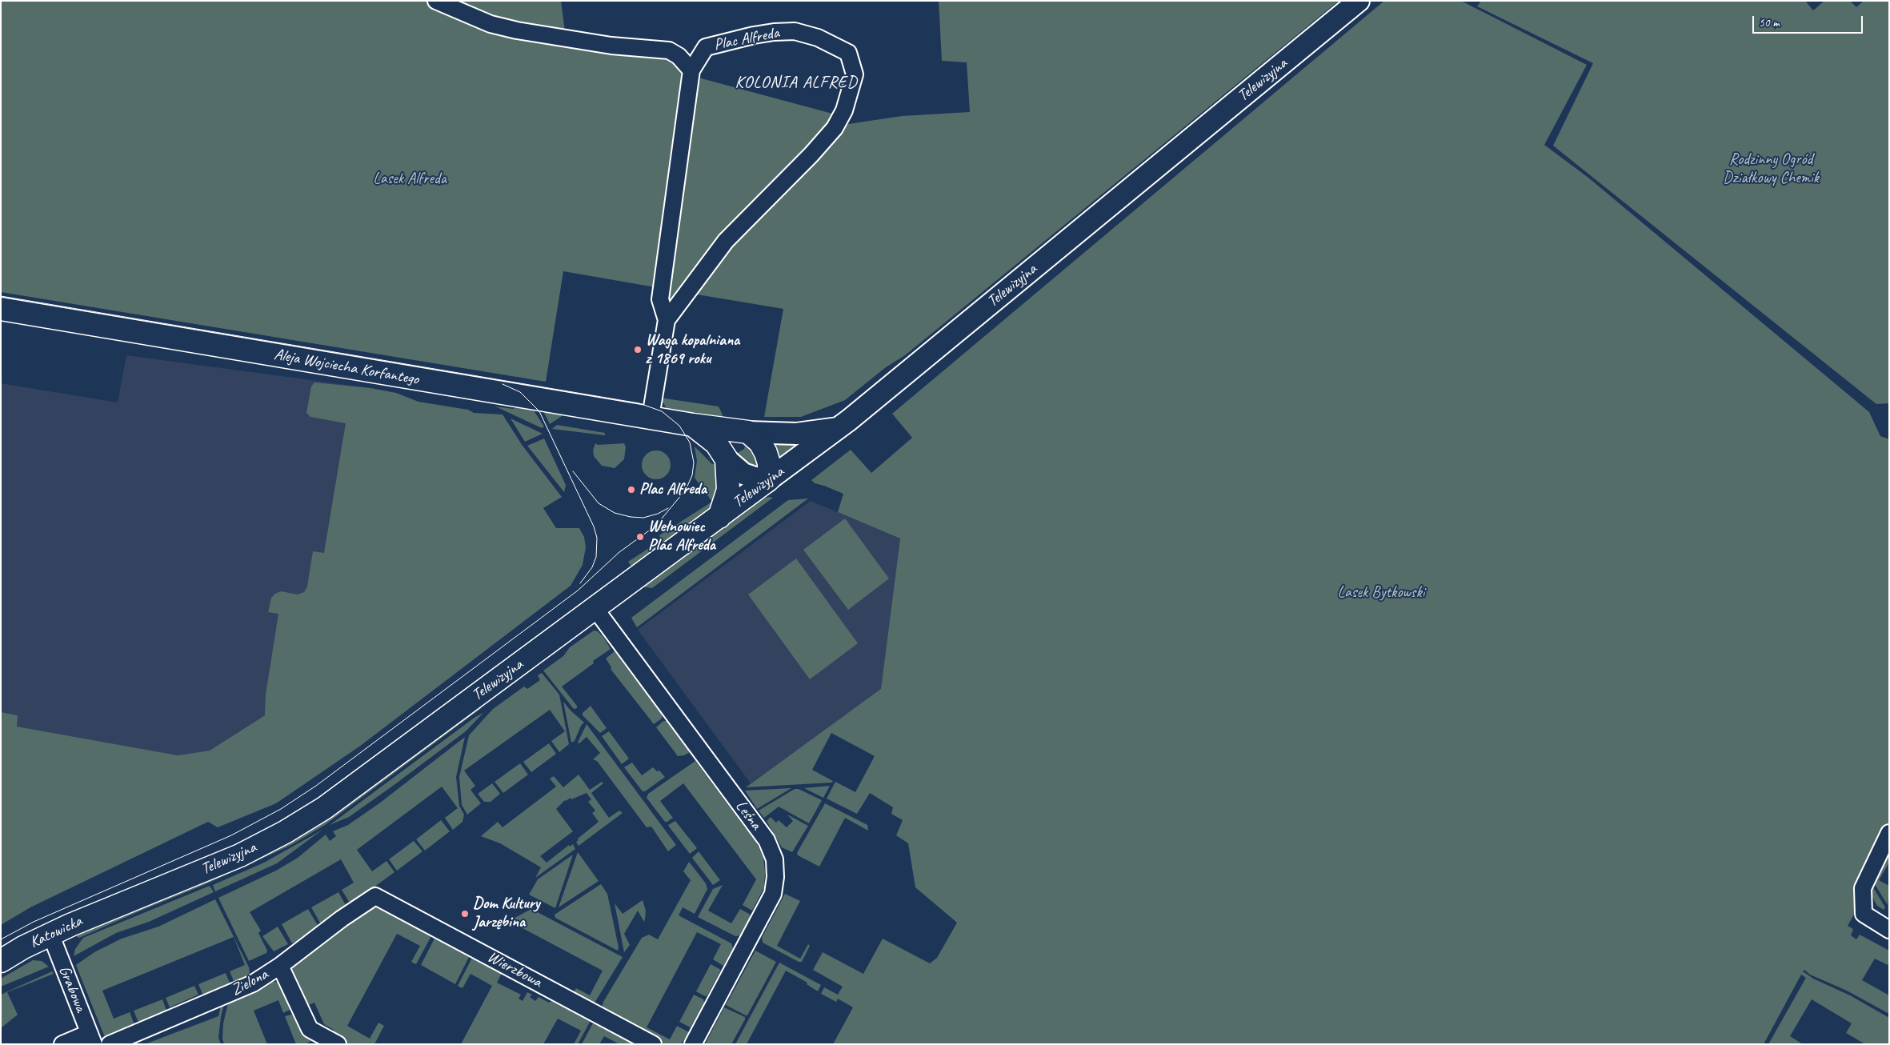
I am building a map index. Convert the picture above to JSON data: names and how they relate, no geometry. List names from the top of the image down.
{
  "streets": {
    "main road": ["Telewizyjna", "Aleja Wojciecha Korfantego", "Katowicka"],
    "street": [
      "Plac Alfreda",
      "Leśna",
      "Wierzbowa",
      "Zielona",
      "Grabowa"
    ]
  },
  "crossings": [
    ["Plac Alfreda", "Aleja Wojciecha Korfantego"],
    ["Telewizyjna", "Aleja Wojciecha Korfantego"],
    ["Telewizyjna", "Leśna"],
    ["Telewizyjna", "Katowicka"],
    ["Katowicka", "Grabowa"],
    ["Wierzbowa", "Zielona"]
  ],
  "districts": ["KOLONIA ALFRED"],
  "parks": ["Rodzinny Ogród Działkowy Chemik", "Lasek Alfreda", "Lasek Bytkowski"],
  "places": [
    "Waga kopalniana z 1869 roku",
    "Plac Alfreda",
    "Wełnowiec Plac Alfreda",
    "Dom Kultury Jarzębina"
  ],
  "scale_bar": "50 m"
}
